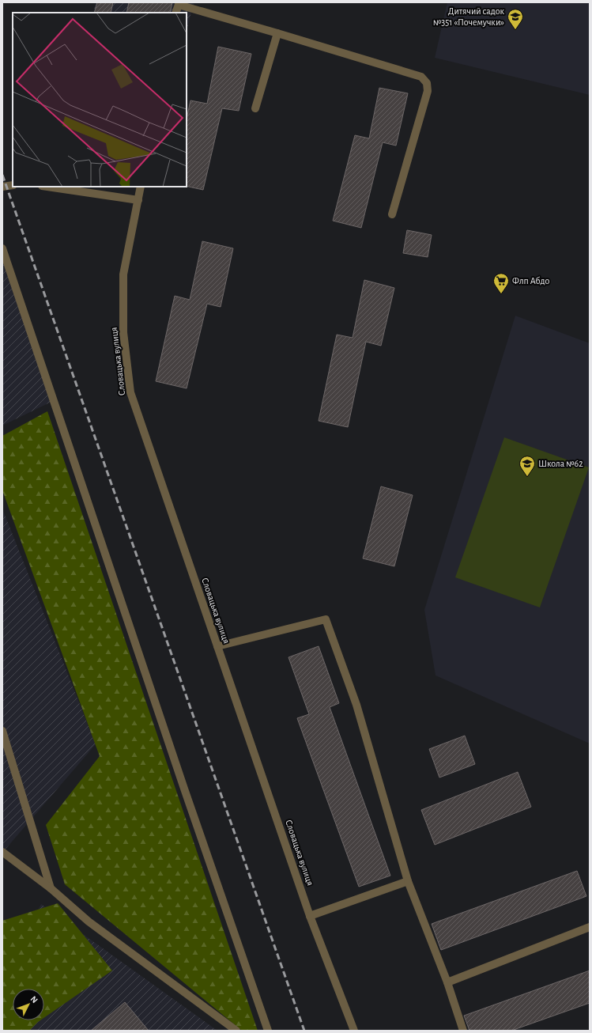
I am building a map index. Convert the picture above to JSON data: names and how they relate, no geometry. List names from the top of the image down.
{
  "streets": {
    "street": ["Словацька вулиця"]
  },
  "places": {
    "school or university": ["Дитячий садок №351 «Почемучки»", "Школа №62"],
    "supermarket": ["Флп Абдо"]
  },
  "north": "top right"
}
